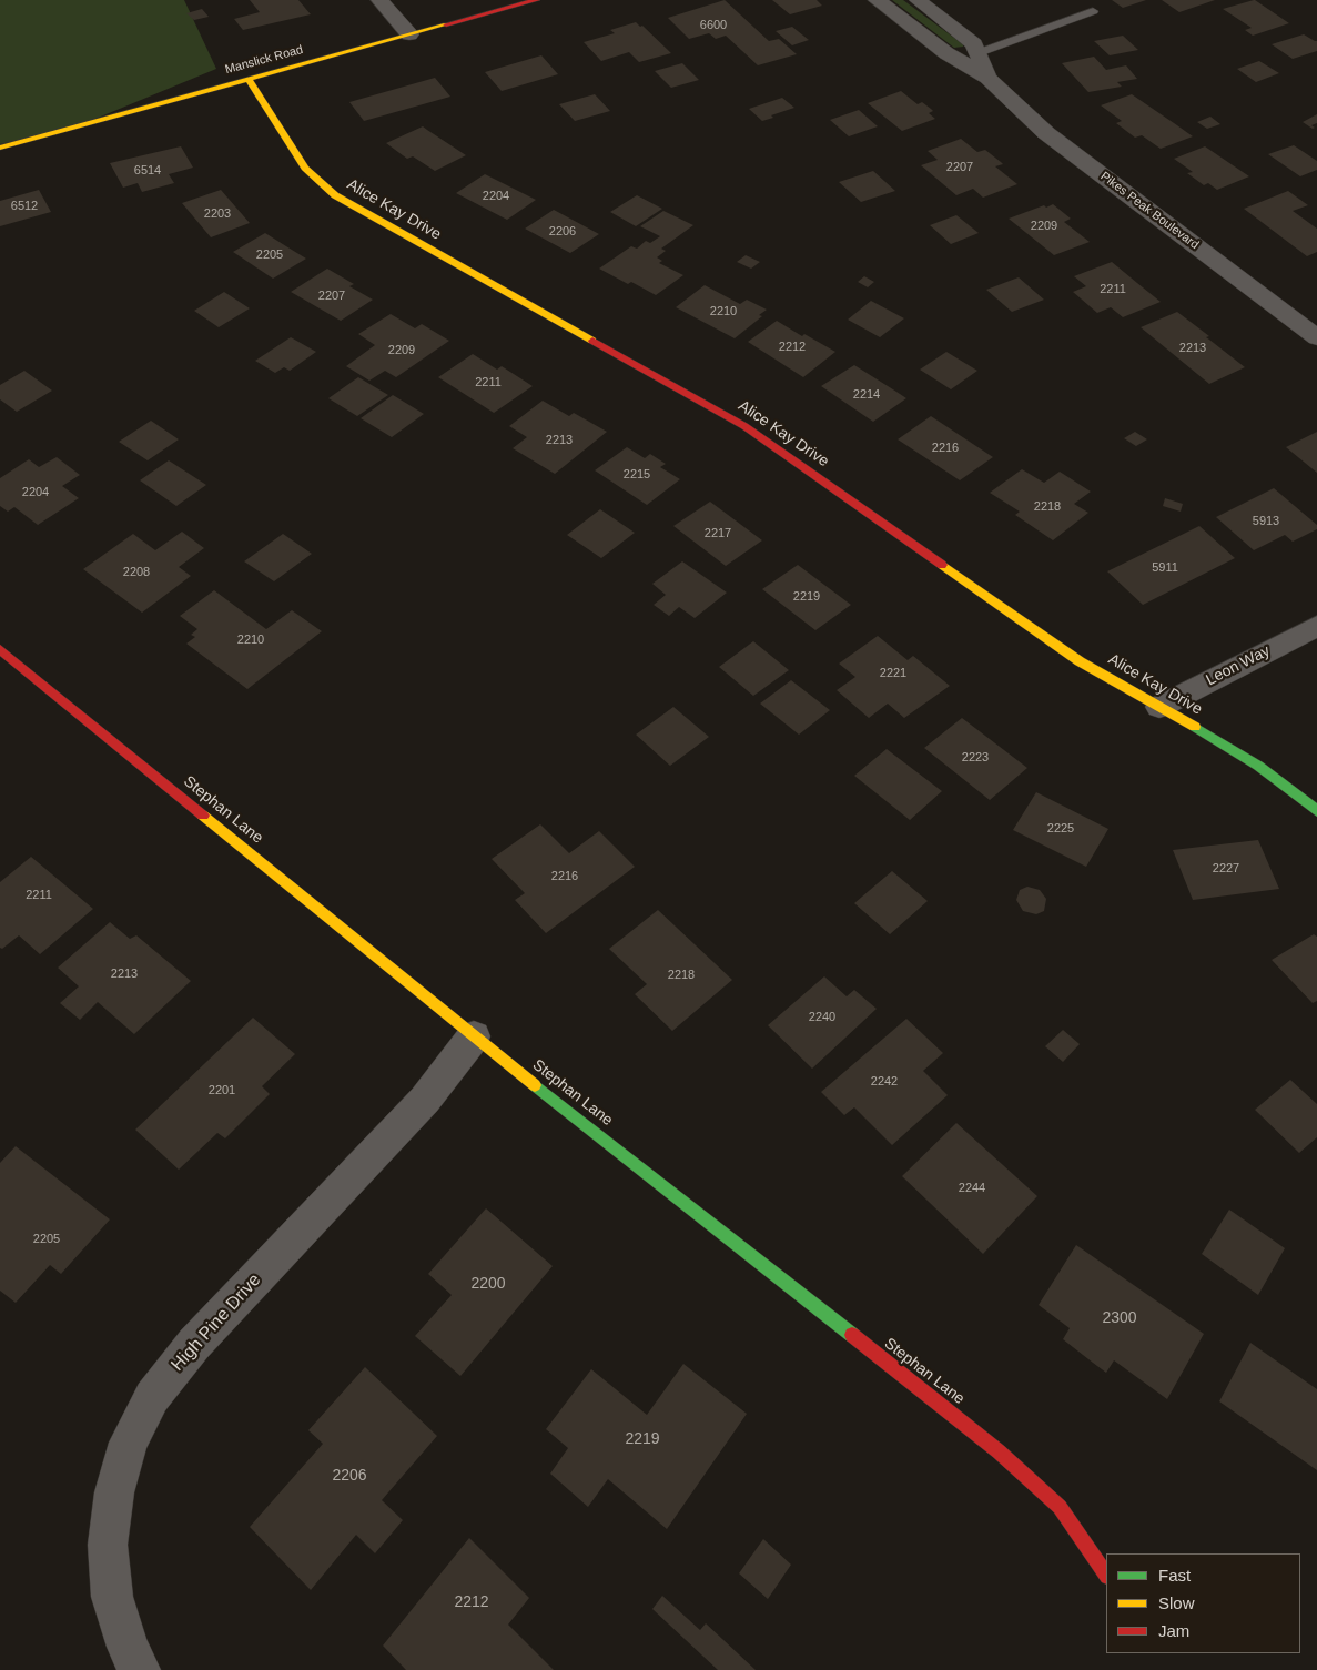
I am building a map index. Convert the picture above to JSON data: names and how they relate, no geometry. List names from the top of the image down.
{
  "streets": {
    "street": [
      "Manslick Road",
      "Alice Kay Drive",
      "Pikes Peak Boulevard",
      "Leon Way",
      "Stephan Lane",
      "High Pine Drive"
    ]
  },
  "crossings": [
    ["Manslick Road", "Alice Kay Drive"],
    ["Alice Kay Drive", "Leon Way"],
    ["Stephan Lane", "High Pine Drive"]
  ],
  "house_numbers": [
    "6600",
    "2207",
    "6514",
    "2204",
    "6512",
    "2203",
    "2209",
    "2206",
    "2205",
    "2211",
    "2207",
    "2210",
    "2212",
    "2213",
    "2209",
    "2211",
    "2214",
    "2213",
    "2216",
    "2215",
    "2204",
    "2218",
    "5913",
    "2217",
    "5911",
    "2208",
    "2219",
    "2210",
    "2221",
    "2223",
    "2225",
    "2227",
    "2216",
    "2211",
    "2213",
    "2218",
    "2240",
    "2242",
    "2201",
    "2244",
    "2205",
    "2200",
    "2300",
    "2219",
    "2206",
    "2212"
  ],
  "legend": ["Fast", "Slow", "Jam"]
}
